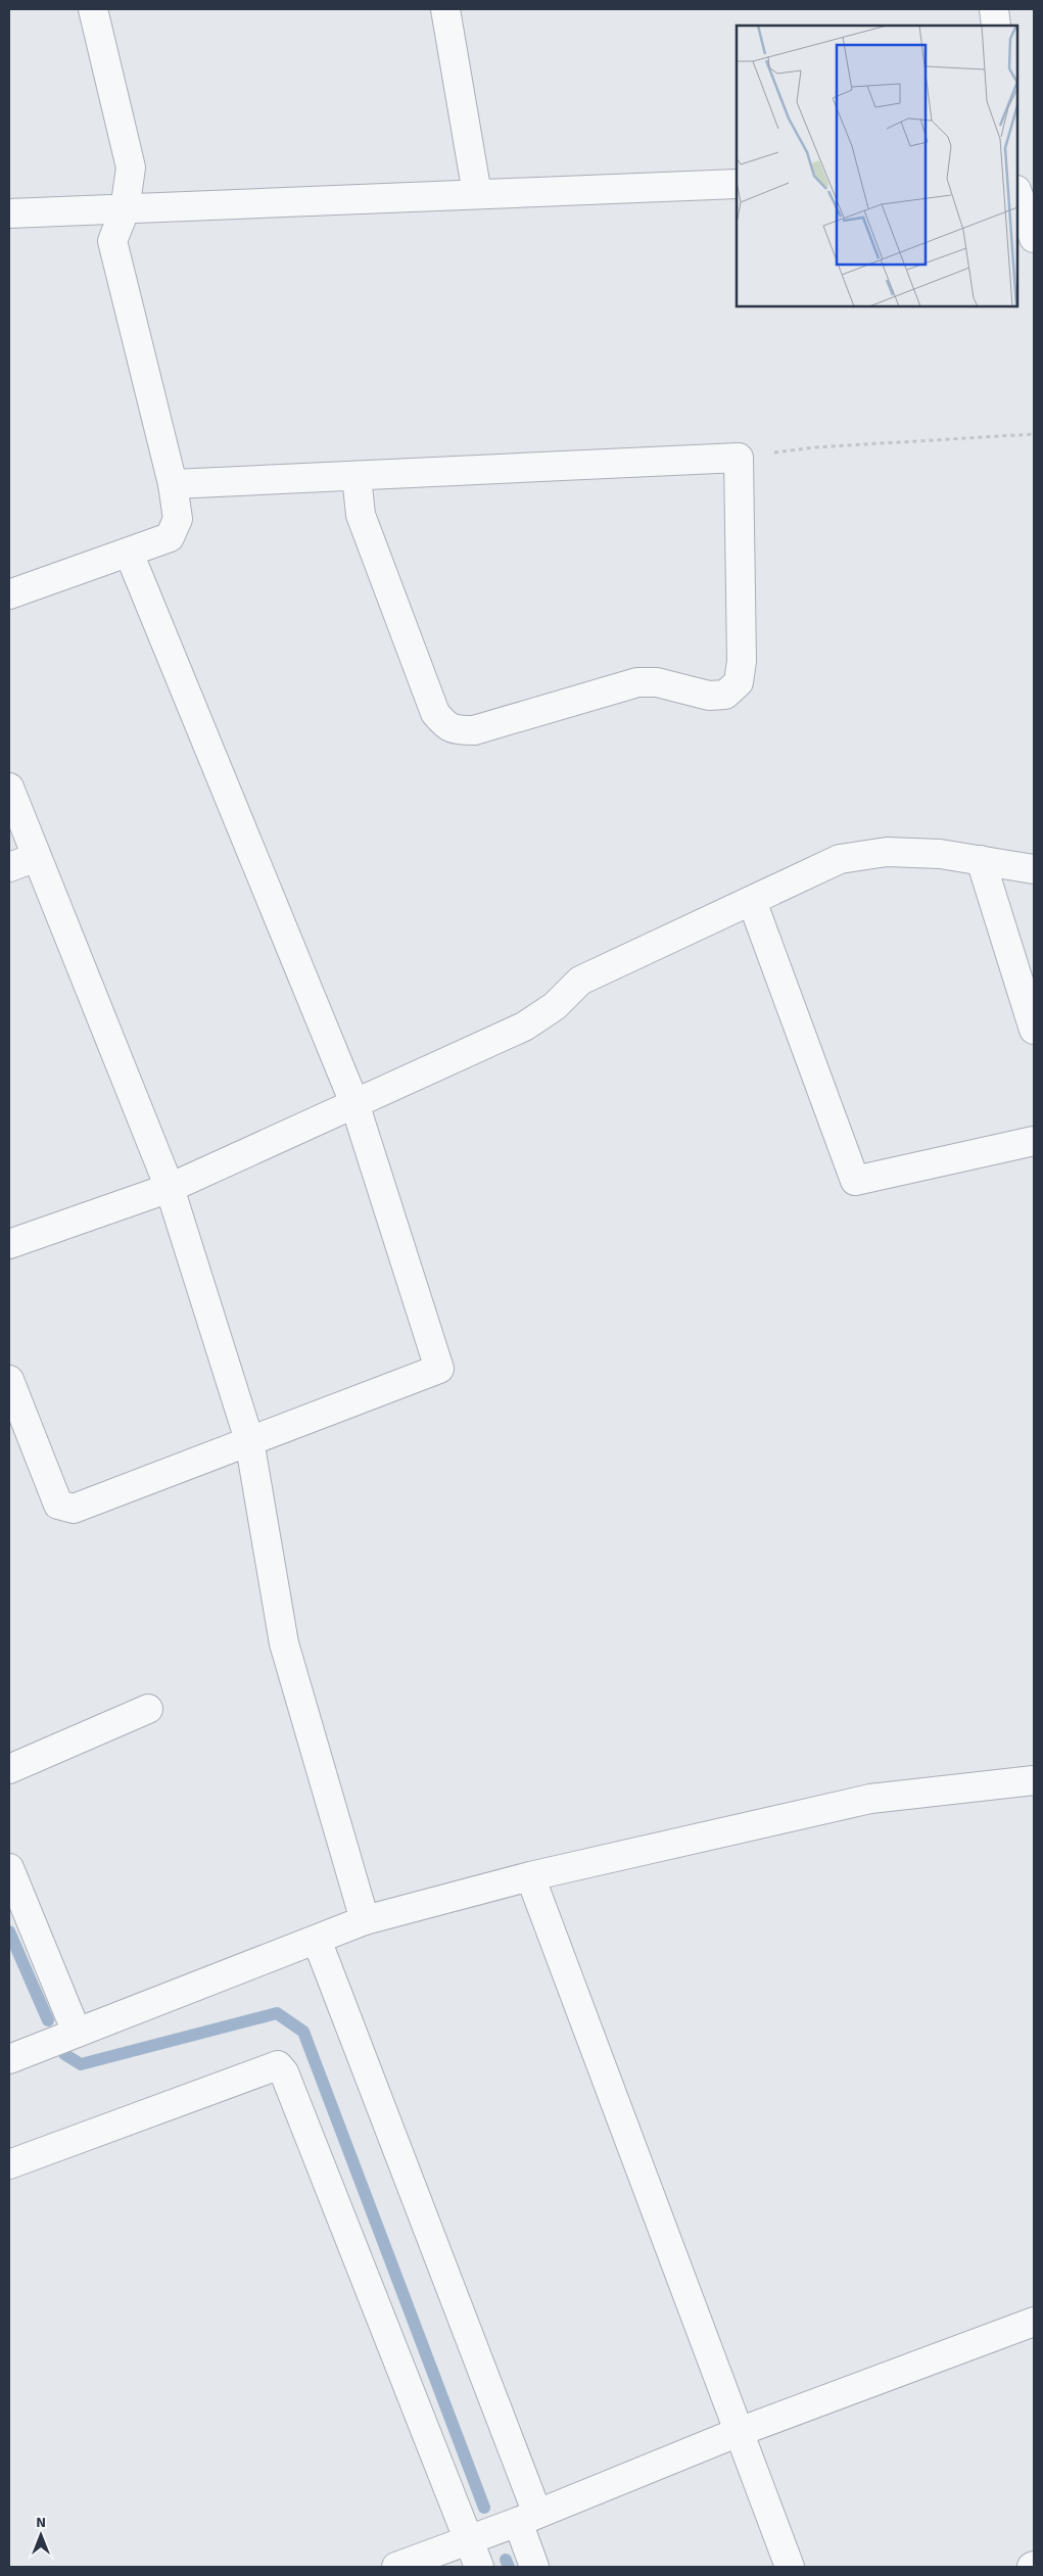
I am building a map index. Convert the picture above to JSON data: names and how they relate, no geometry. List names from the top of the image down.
{
  "north": "top"
}
